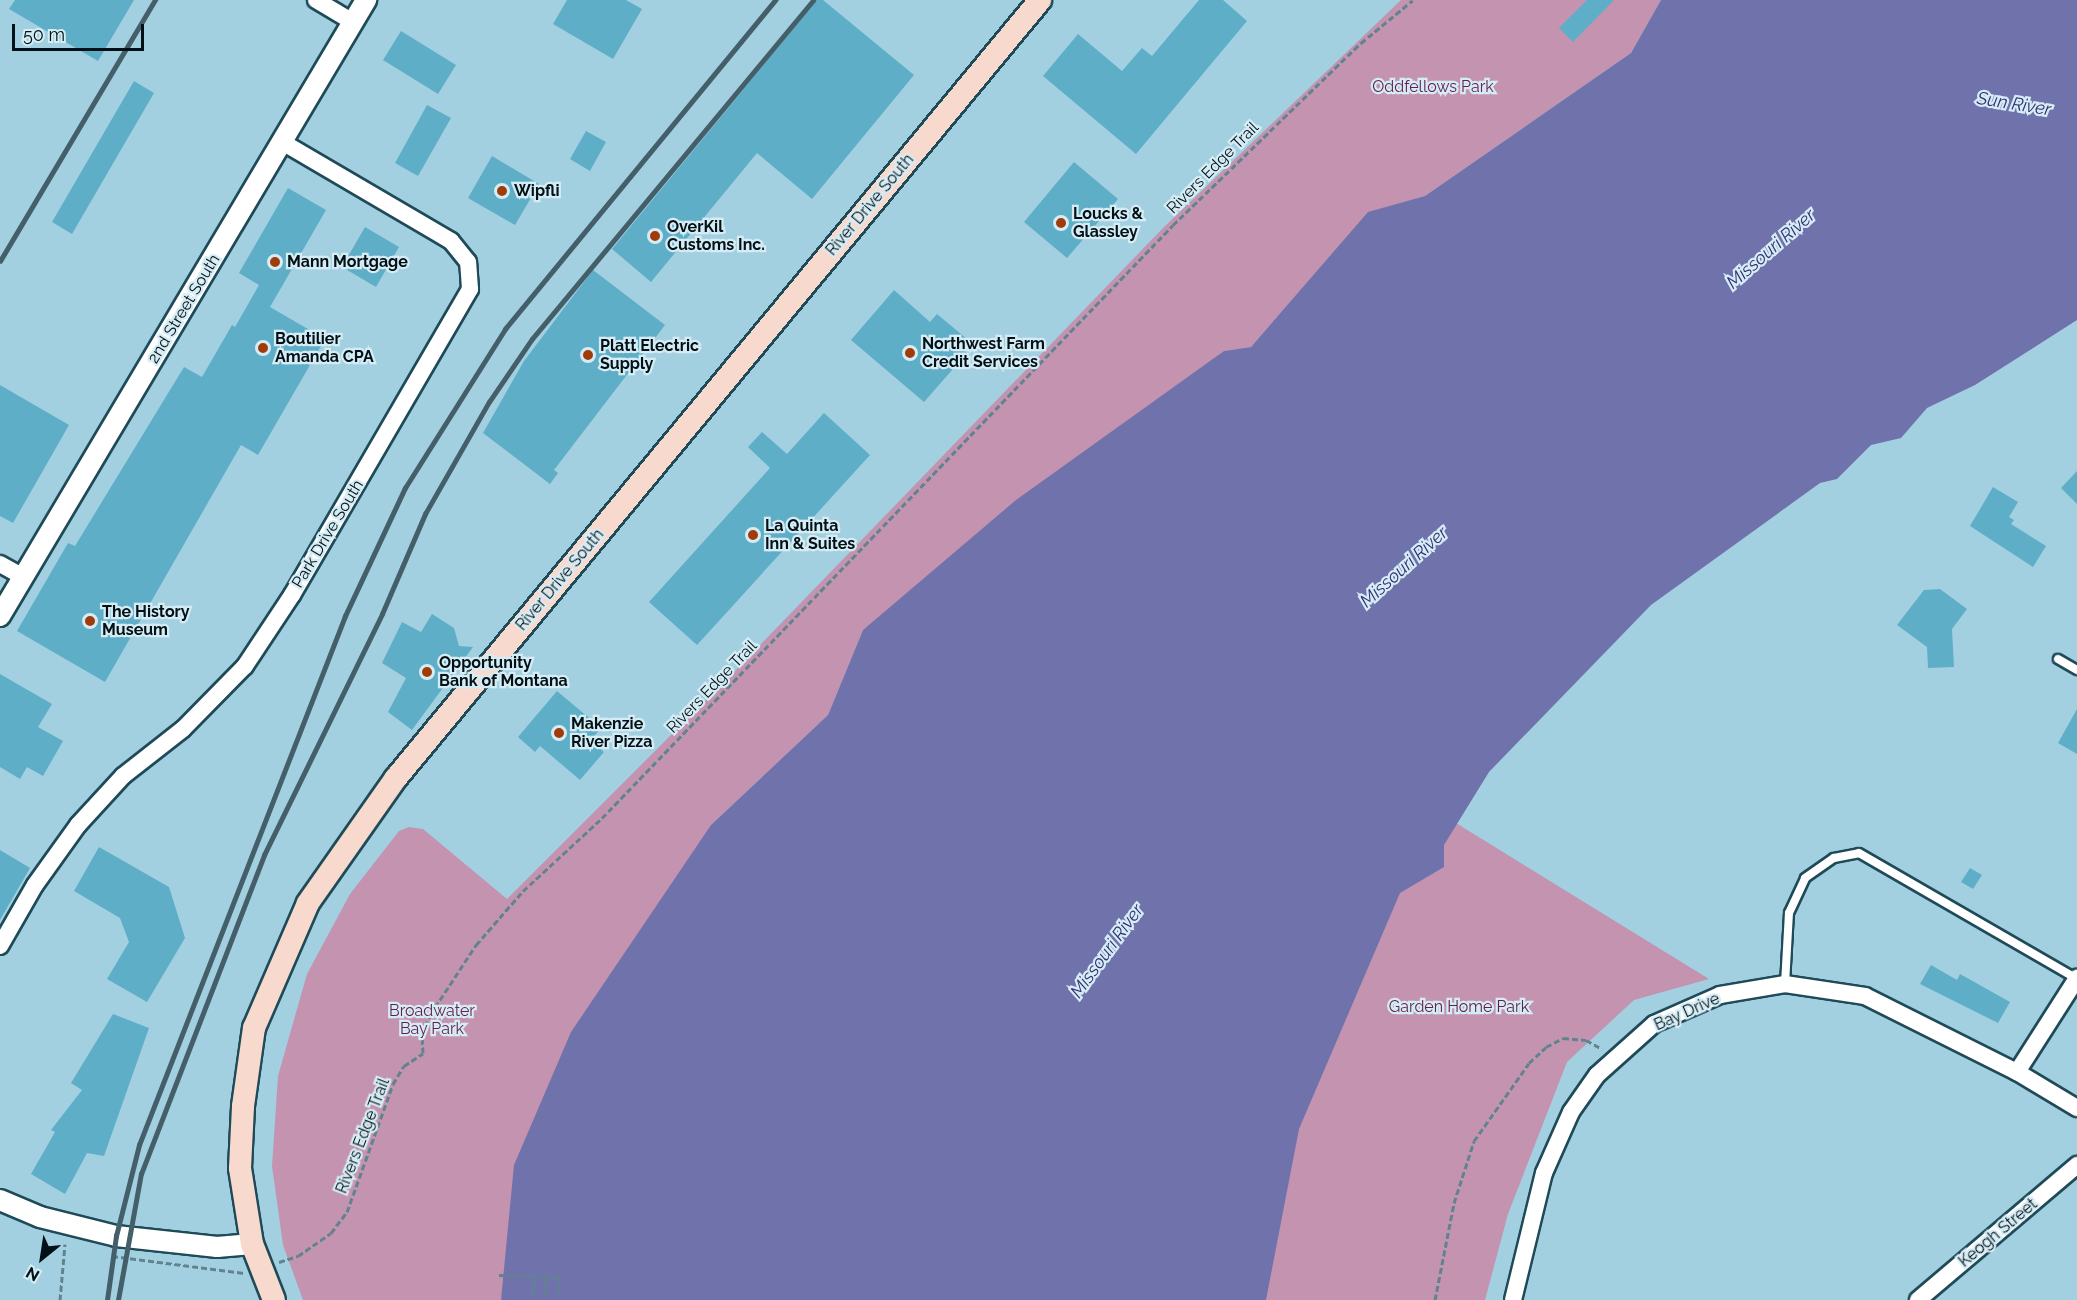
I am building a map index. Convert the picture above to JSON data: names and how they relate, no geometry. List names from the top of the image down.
{
  "streets": {
    "main road": ["River Drive South"],
    "street": [
      "2nd Street South",
      "Park Drive South",
      "Bay Drive",
      "Keogh Street"
    ],
    "path": ["Rivers Edge Trail"]
  },
  "crossings": [
    ["Rivers Edge Trail", "River Drive South"],
    ["2nd Street South", "Park Drive South"]
  ],
  "water": ["Sun River", "Missouri River"],
  "parks": ["Oddfellows Park", "Garden Home Park", "Broadwater Bay Park"],
  "places": [
    "Wipfli",
    "Loucks & Glassley",
    "OverKil Customs Inc.",
    "Mann Mortgage",
    "Boutilier Amanda CPA",
    "Northwest Farm Credit Services",
    "Platt Electric Supply",
    "La Quinta Inn & Suites",
    "The History Museum",
    "Opportunity Bank of Montana",
    "Makenzie River Pizza"
  ],
  "scale_bar": "50 m",
  "north": "bottom left"
}
